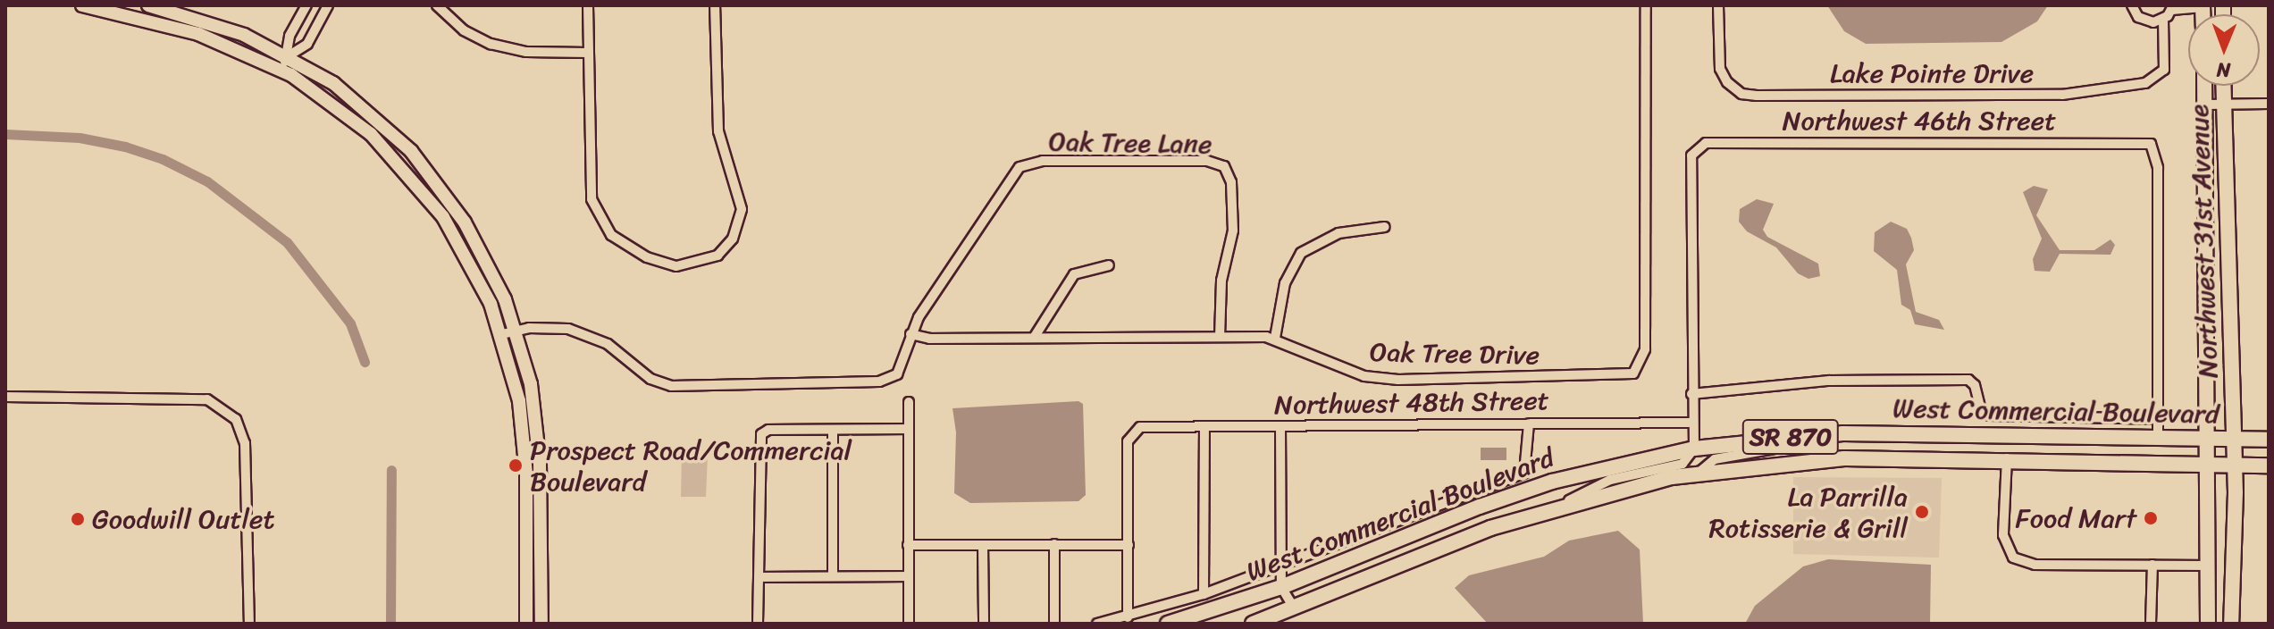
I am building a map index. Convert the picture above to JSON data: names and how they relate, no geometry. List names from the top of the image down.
{
  "streets": {
    "main road": ["Northwest 31st Avenue", "West Commercial Boulevard", "SR 870"],
    "street": [
      "Lake Pointe Drive",
      "Northwest 46th Street",
      "Oak Tree Lane",
      "Oak Tree Drive",
      "Northwest 48th Street"
    ]
  },
  "crossings": [
    ["Oak Tree Lane", "Oak Tree Drive"],
    ["Northwest 31st Avenue", "West Commercial Boulevard"]
  ],
  "places": [
    "Prospect Road/Commercial Boulevard",
    "La Parrilla Rotisserie & Grill",
    "Food Mart",
    "Goodwill Outlet"
  ],
  "north": "bottom"
}
